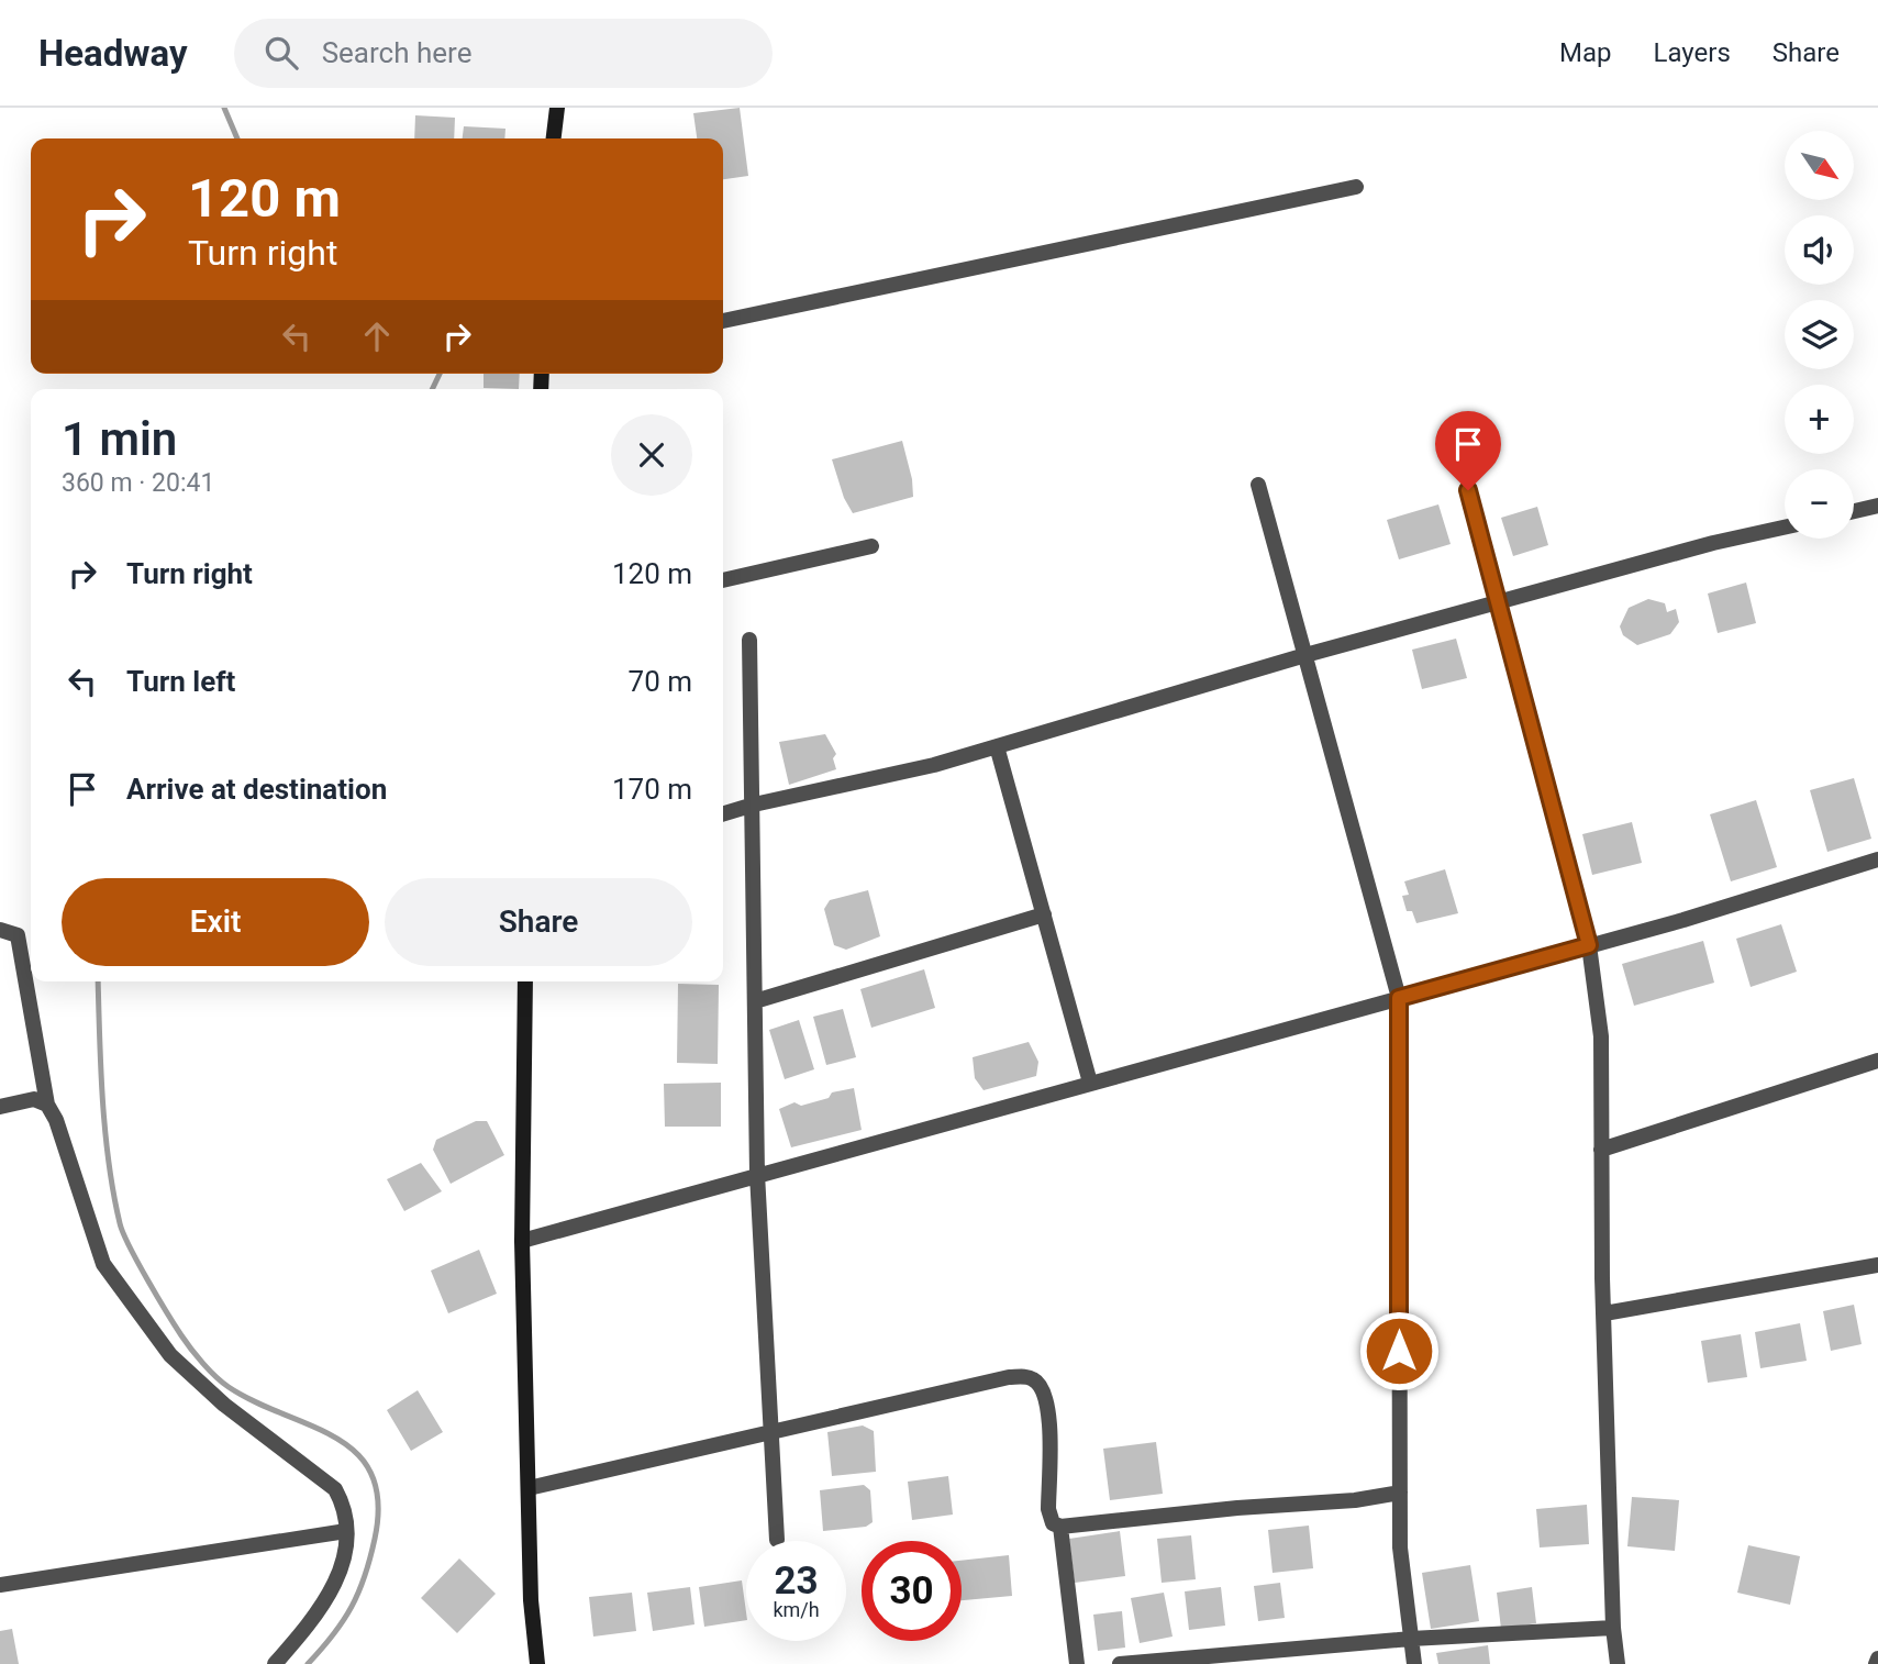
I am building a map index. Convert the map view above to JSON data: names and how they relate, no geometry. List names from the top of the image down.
{
  "north": "bottom right",
  "page": {
    "header": "Headway",
    "search": "Search here",
    "nav": ["Map", "Layers", "Share"],
    "map_buttons": ["+", "−"],
    "turn": ["120 m", "Turn right"],
    "heading": ["1 min", "360 m · 20:41"],
    "list": [
      {
        "name": "Turn right",
        "value": "120 m"
      },
      {
        "name": "Turn left",
        "value": "70 m"
      },
      {
        "name": "Arrive at destination",
        "value": "170 m"
      }
    ],
    "buttons": ["Exit", "Share"],
    "speed": "23 km/h",
    "limit": "30"
  }
}
